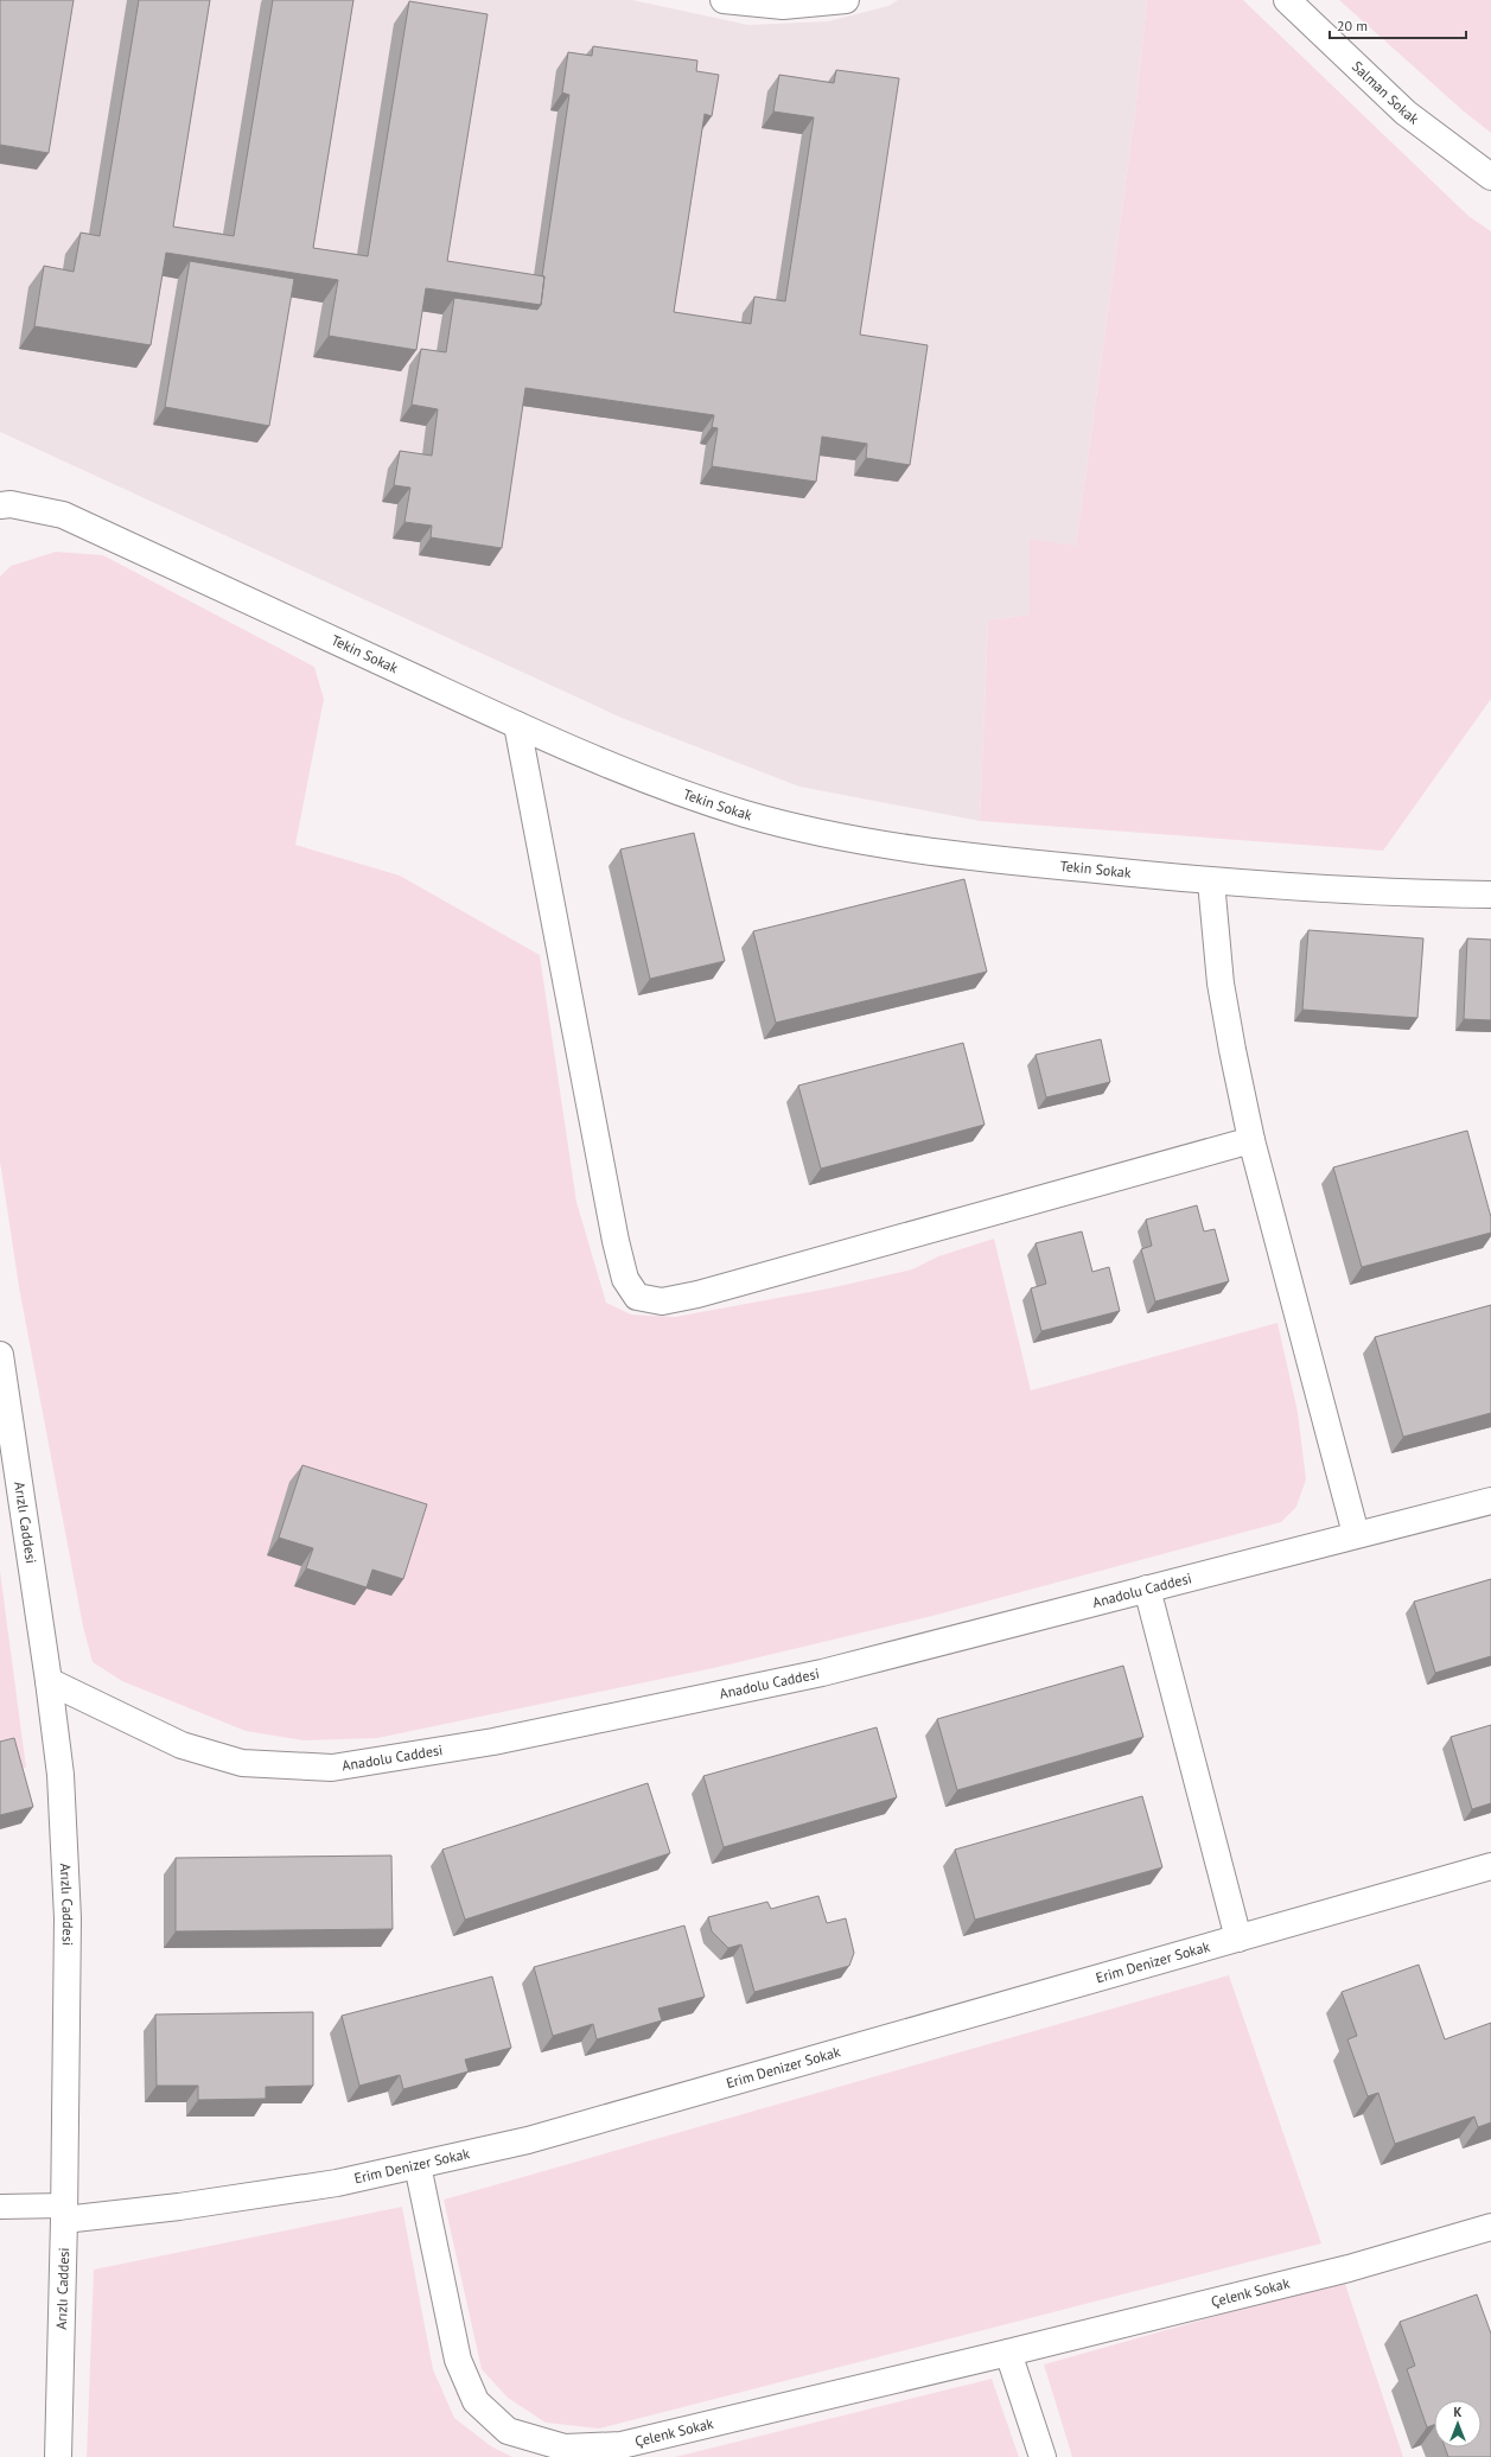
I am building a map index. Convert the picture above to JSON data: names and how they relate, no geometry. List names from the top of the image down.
{
  "streets": {
    "street": [
      "Salman Sokak",
      "Tekin Sokak",
      "Arızlı Caddesi",
      "Anadolu Caddesi",
      "Erim Denizer Sokak",
      "Çelenk Sokak"
    ]
  },
  "crossings": [
    ["Arızlı Caddesi", "Anadolu Caddesi"],
    ["Arızlı Caddesi", "Erim Denizer Sokak"],
    ["Erim Denizer Sokak", "Çelenk Sokak"]
  ],
  "scale_bar": "20 m",
  "north": "top"
}
